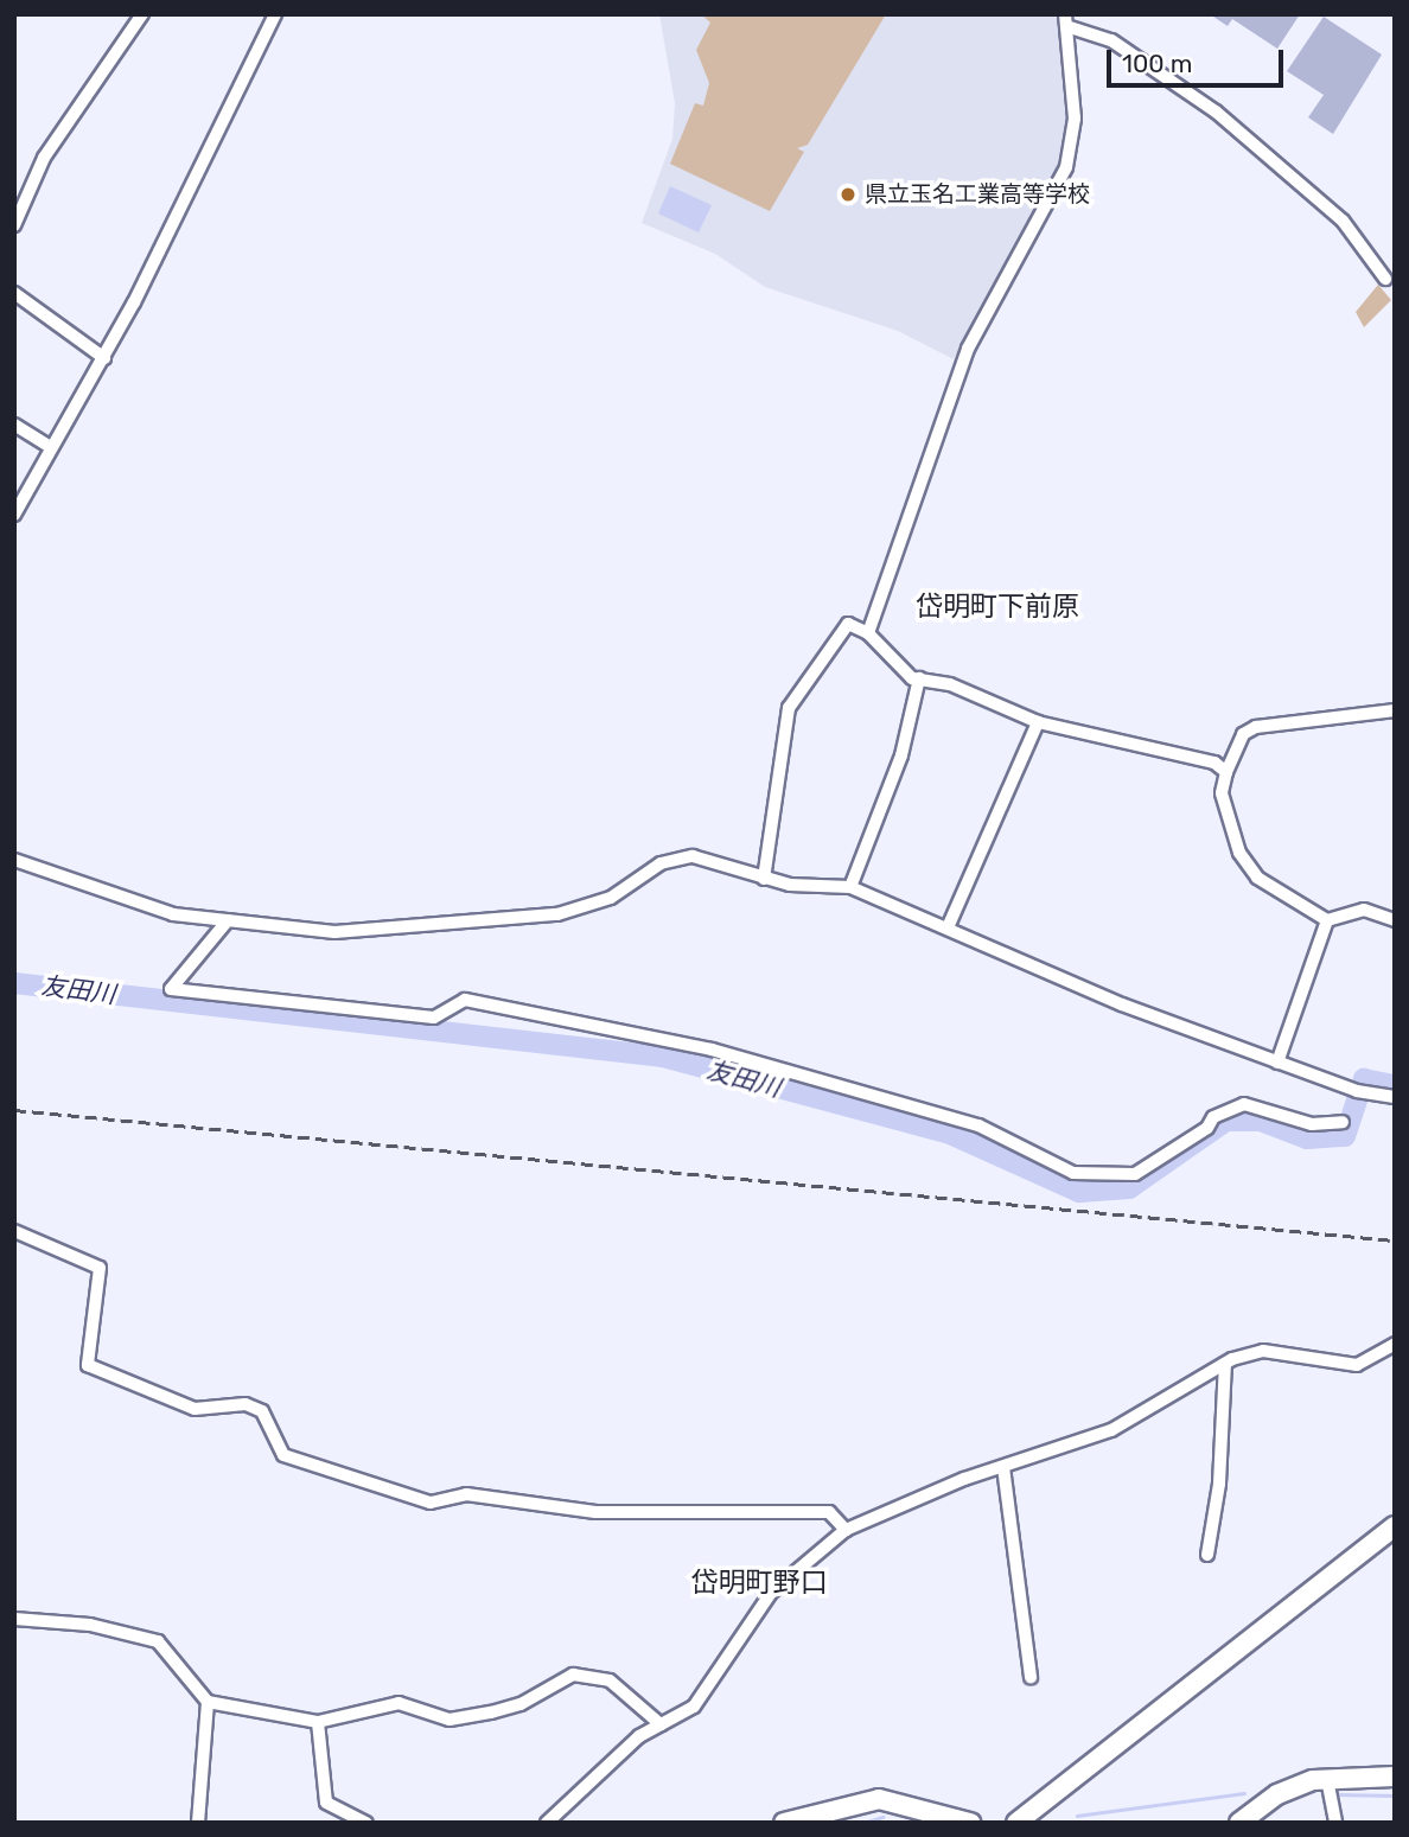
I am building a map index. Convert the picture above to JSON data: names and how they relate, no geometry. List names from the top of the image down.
{
  "districts": ["岱明町下前原", "岱明町野口"],
  "water": ["友田川"],
  "places": ["県立玉名工業高等学校"],
  "scale_bar": "100 m"
}
